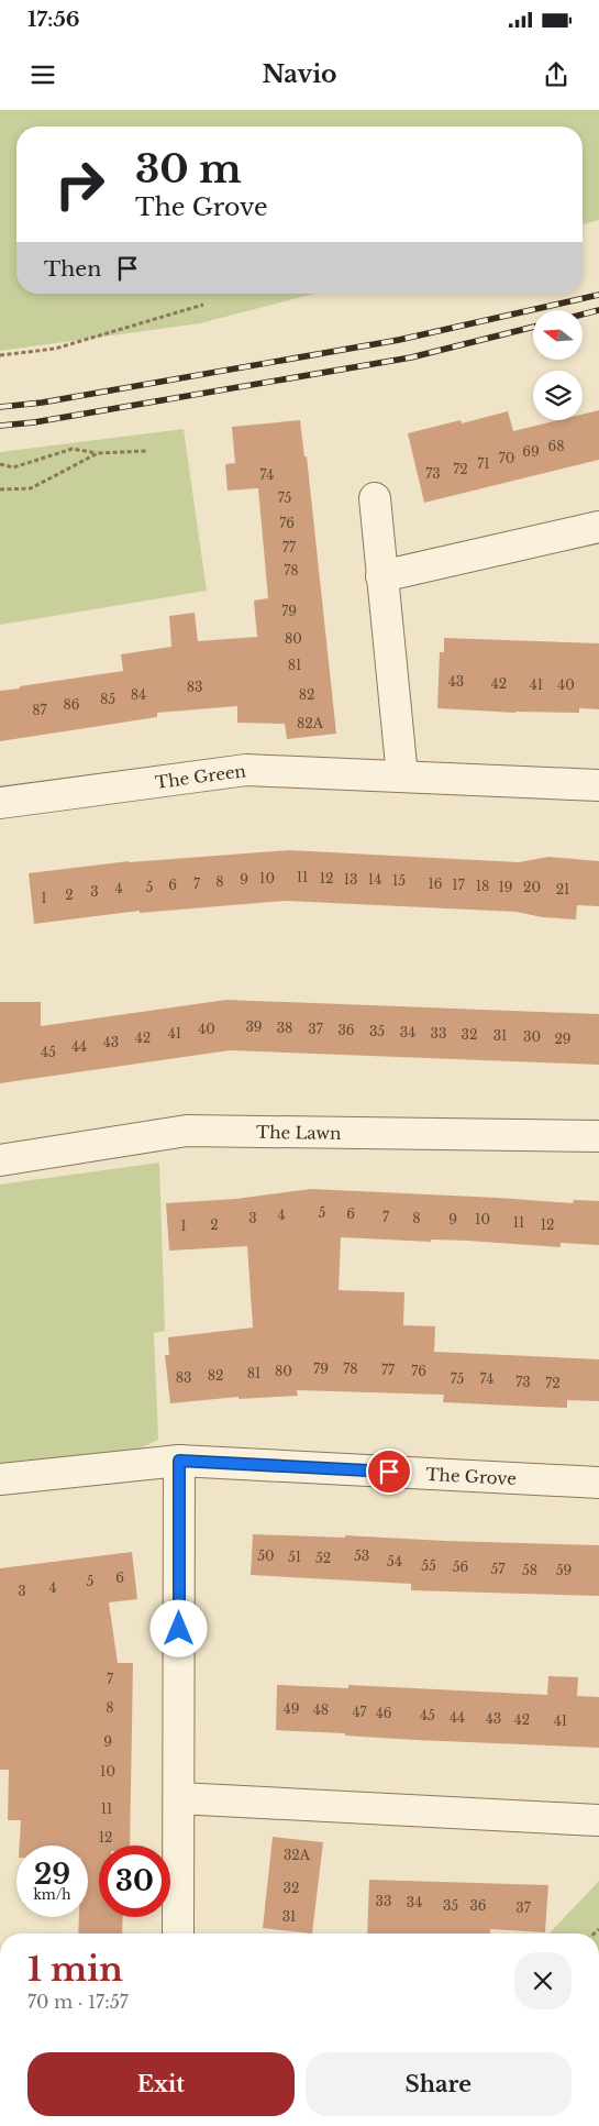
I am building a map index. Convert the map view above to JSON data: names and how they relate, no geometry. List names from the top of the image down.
{
  "streets": {
    "street": ["The Green", "The Lawn", "The Grove"]
  },
  "house_numbers": [
    "68",
    "69",
    "70",
    "71",
    "72",
    "73",
    "74",
    "75",
    "76",
    "77",
    "78",
    "79",
    "80",
    "81",
    "43",
    "42",
    "41",
    "40",
    "83",
    "84",
    "82",
    "85",
    "86",
    "87",
    "82A",
    "11",
    "10",
    "12",
    "9",
    "13",
    "14",
    "15",
    "8",
    "7",
    "16",
    "6",
    "17",
    "18",
    "5",
    "19",
    "20",
    "4",
    "21",
    "3",
    "2",
    "1",
    "39",
    "38",
    "40",
    "37",
    "36",
    "35",
    "34",
    "41",
    "33",
    "32",
    "31",
    "30",
    "42",
    "29",
    "43",
    "44",
    "45",
    "5",
    "6",
    "4",
    "7",
    "3",
    "8",
    "9",
    "10",
    "11",
    "2",
    "12",
    "1",
    "79",
    "78",
    "77",
    "80",
    "76",
    "81",
    "82",
    "83",
    "75",
    "74",
    "73",
    "72",
    "50",
    "53",
    "51",
    "52",
    "54",
    "55",
    "56",
    "57",
    "58",
    "59",
    "6",
    "5",
    "4",
    "3",
    "7",
    "8",
    "49",
    "48",
    "47",
    "46",
    "45",
    "44",
    "43",
    "42",
    "41",
    "9",
    "10",
    "11",
    "12",
    "32A",
    "32",
    "33",
    "34",
    "35",
    "36",
    "37",
    "31"
  ],
  "north": "left",
  "page": {
    "status": "17:56",
    "header": "Navio",
    "turn": ["30 m", "The Grove"],
    "then": "Then",
    "speed": "29 km/h",
    "limit": "30",
    "heading": ["1 min", "70 m · 17:57"],
    "buttons": ["Exit", "Share"]
  }
}
